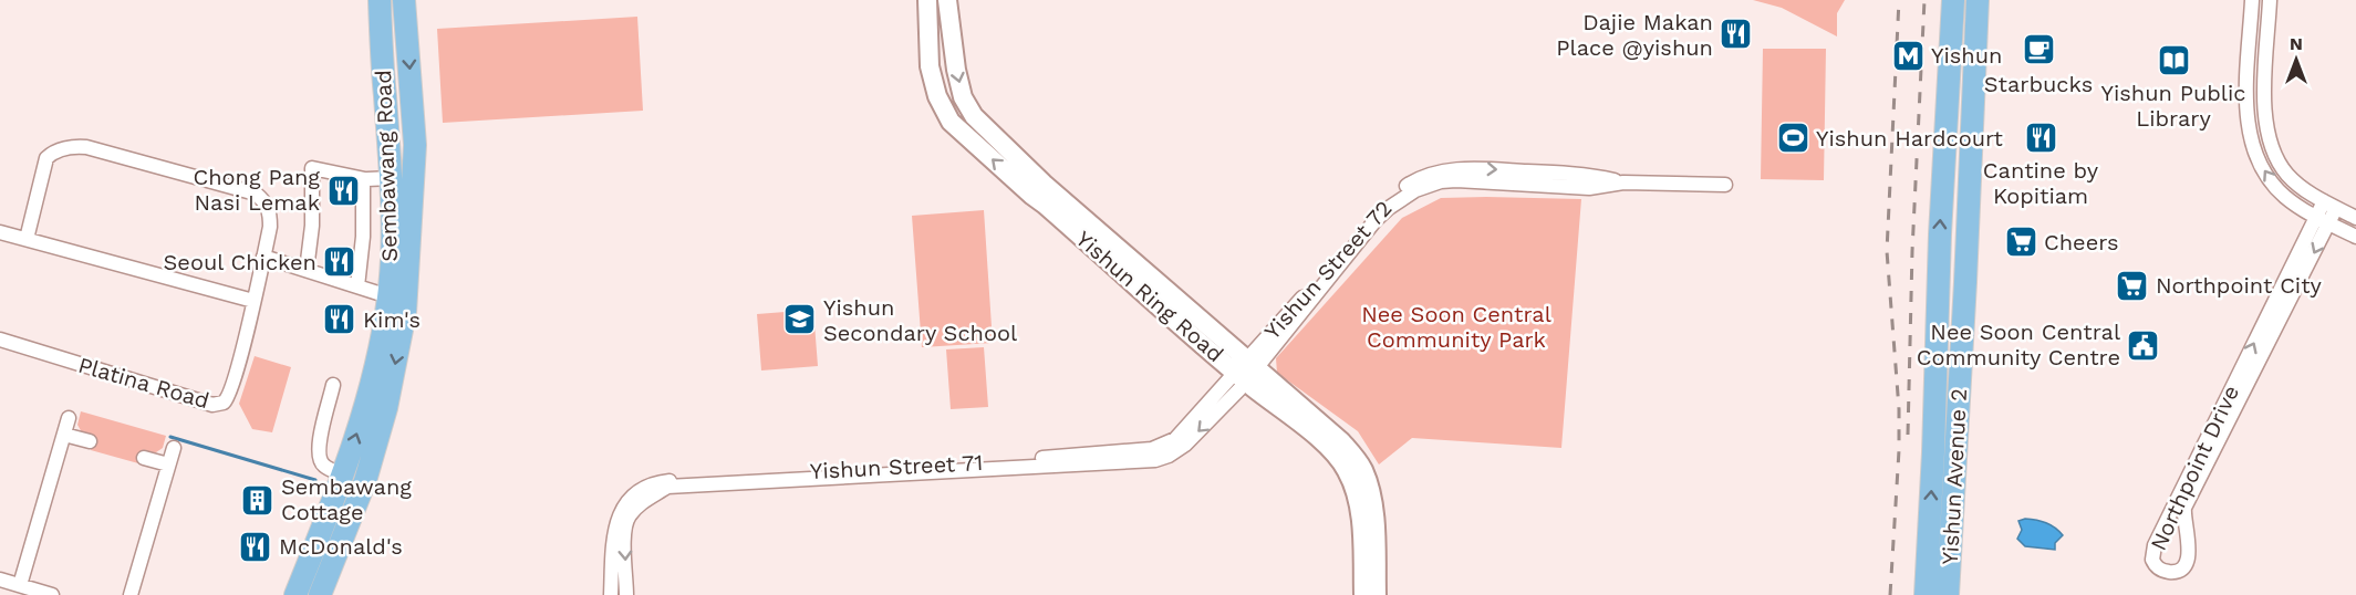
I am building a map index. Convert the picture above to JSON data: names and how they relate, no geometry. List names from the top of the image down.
{
  "streets": {
    "main road": ["Sembawang Road", "Yishun Ring Road", "Yishun Avenue 2"],
    "street": [
      "Yishun Street 72",
      "Platina Road",
      "Yishun Street 71",
      "Northpoint Drive"
    ]
  },
  "crossings": [
    ["Yishun Street 72", "Yishun Ring Road"],
    ["Yishun Street 72", "Yishun Street 71"],
    ["Yishun Ring Road", "Yishun Street 71"]
  ],
  "one_way": ["Yishun Street 71"],
  "parks": ["Nee Soon Central Community Park"],
  "places": {
    "restaurant": [
      "Dajie Makan Place @yishun",
      "Cantine by Kopitiam",
      "Chong Pang Nasi Lemak",
      "Seoul Chicken",
      "Kim's",
      "McDonald's"
    ],
    "cafe": ["Starbucks"],
    "metro station": ["Yishun"],
    "library": ["Yishun Public Library"],
    "sports": ["Yishun Hardcourt"],
    "supermarket": ["Cheers", "Northpoint City"],
    "school or university": ["Yishun Secondary School"],
    "public building": ["Nee Soon Central Community Centre"],
    "building": ["Sembawang Cottage"]
  },
  "north": "top"
}
